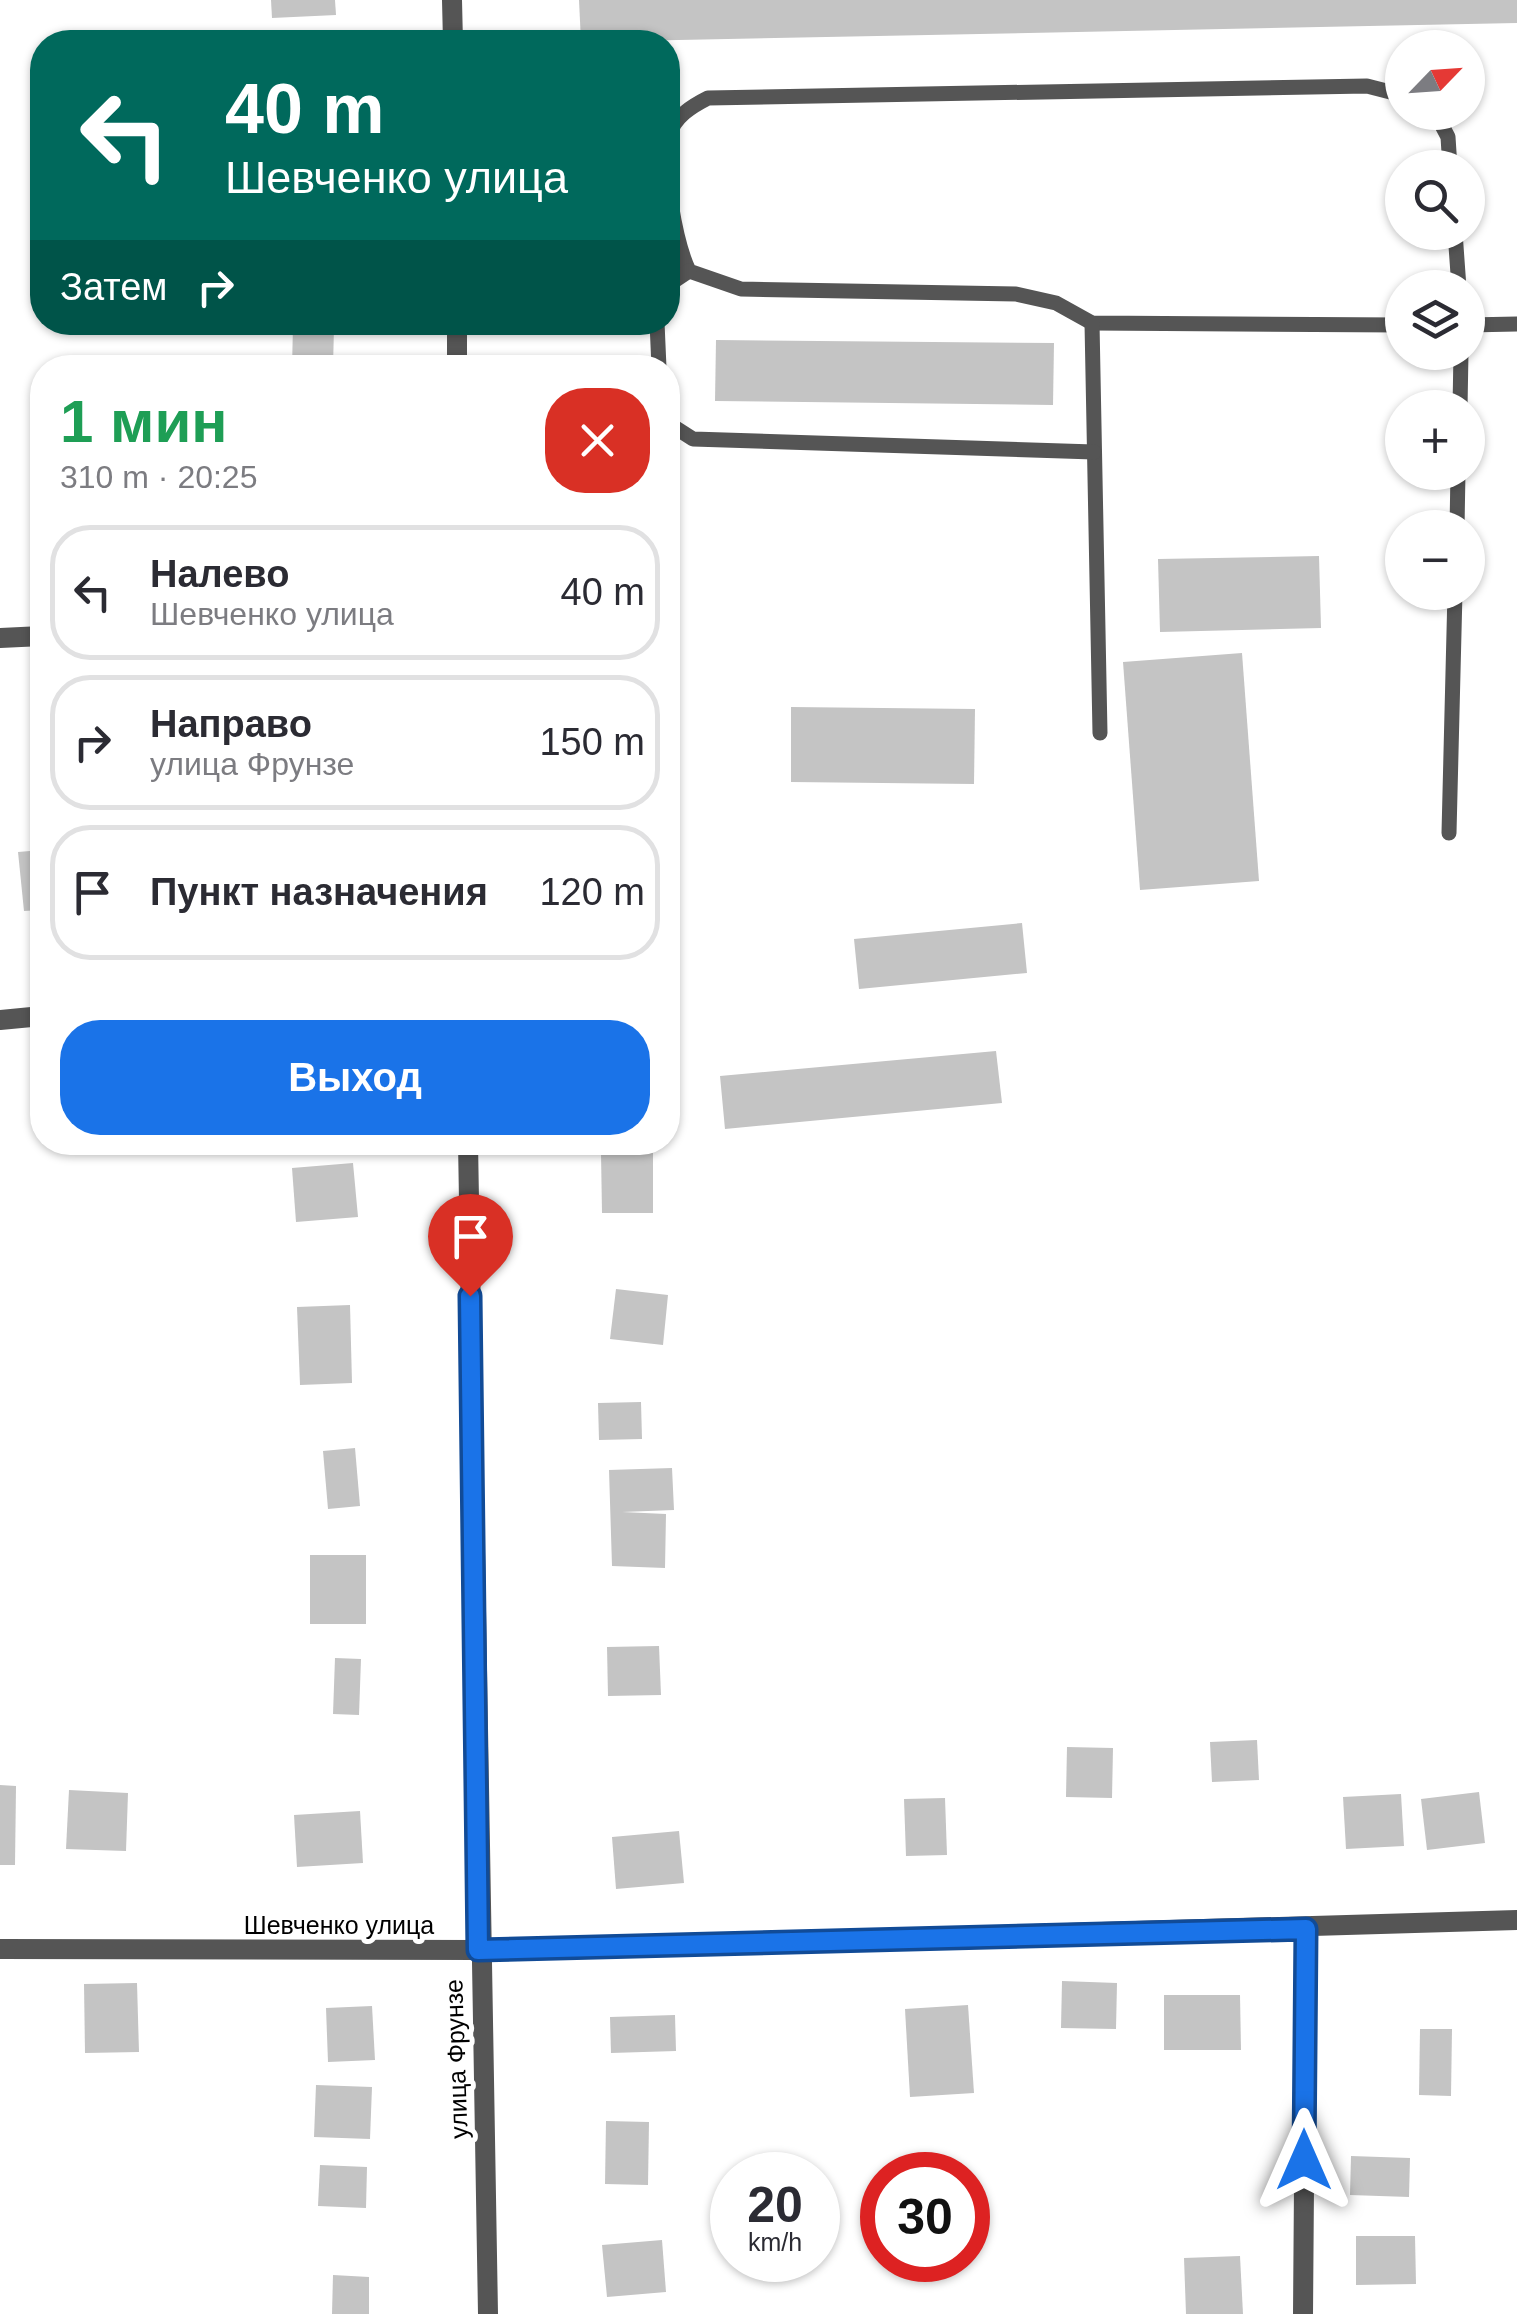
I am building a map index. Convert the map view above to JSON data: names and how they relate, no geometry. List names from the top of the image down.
{
  "streets": {
    "street": ["Шевченко улица", "улица Фрунзе"]
  },
  "crossings": [
    ["Шевченко улица", "улица Фрунзе"]
  ],
  "north": "top right",
  "page": {
    "map_buttons": ["+", "−"],
    "turn": ["40 m", "Шевченко улица"],
    "then": "Затем",
    "heading": ["1 мин", "310 m · 20:25"],
    "list": [
      {
        "name": "Налево",
        "note": "Шевченко улица",
        "value": "40 m"
      },
      {
        "name": "Направо",
        "note": "улица Фрунзе",
        "value": "150 m"
      },
      {
        "name": "Пункт назначения",
        "value": "120 m"
      }
    ],
    "buttons": "Выход",
    "speed": "20 km/h",
    "limit": "30"
  }
}
